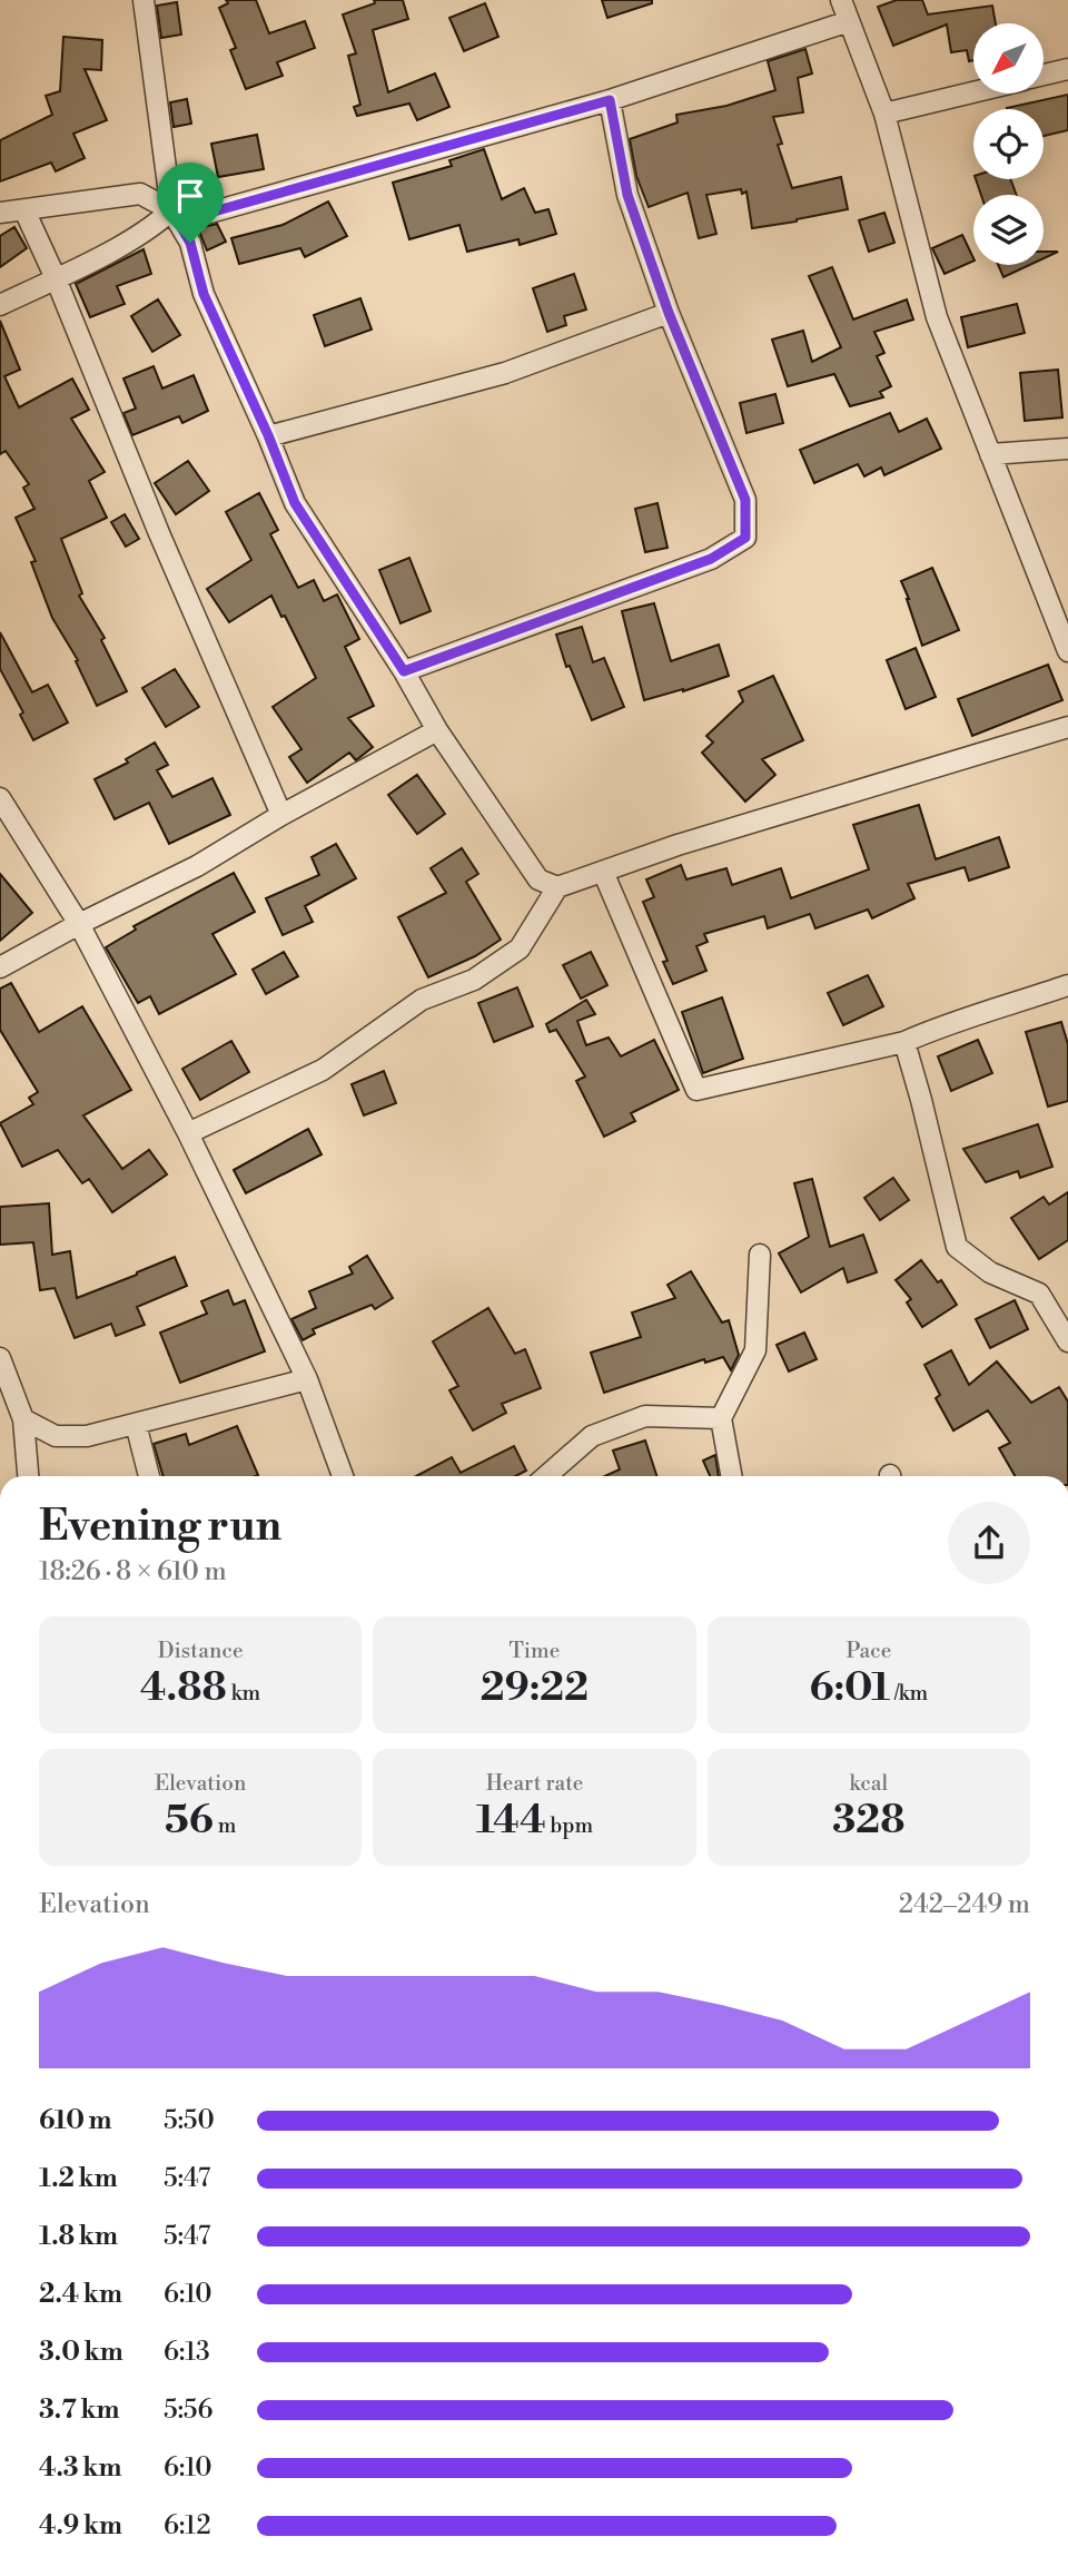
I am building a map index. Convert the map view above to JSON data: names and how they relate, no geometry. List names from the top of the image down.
{
  "north": "bottom left",
  "page": {
    "heading": ["Evening run", "18:26 · 8 × 610 m"],
    "stats": [
      ["Distance", "4.88 km"],
      ["Time", "29:22"],
      ["Pace", "6:01 /km"],
      ["Elevation", "56 m"],
      ["Heart rate", "144 bpm"],
      ["kcal", "328"]
    ],
    "chart": ["Elevation", "242–249 m"],
    "list": [
      {
        "name": "610 m",
        "note": "5:50"
      },
      {
        "name": "1.2 km",
        "note": "5:47"
      },
      {
        "name": "1.8 km",
        "note": "5:47"
      },
      {
        "name": "2.4 km",
        "note": "6:10"
      },
      {
        "name": "3.0 km",
        "note": "6:13"
      },
      {
        "name": "3.7 km",
        "note": "5:56"
      },
      {
        "name": "4.3 km",
        "note": "6:10"
      },
      {
        "name": "4.9 km",
        "note": "6:12"
      }
    ]
  }
}
